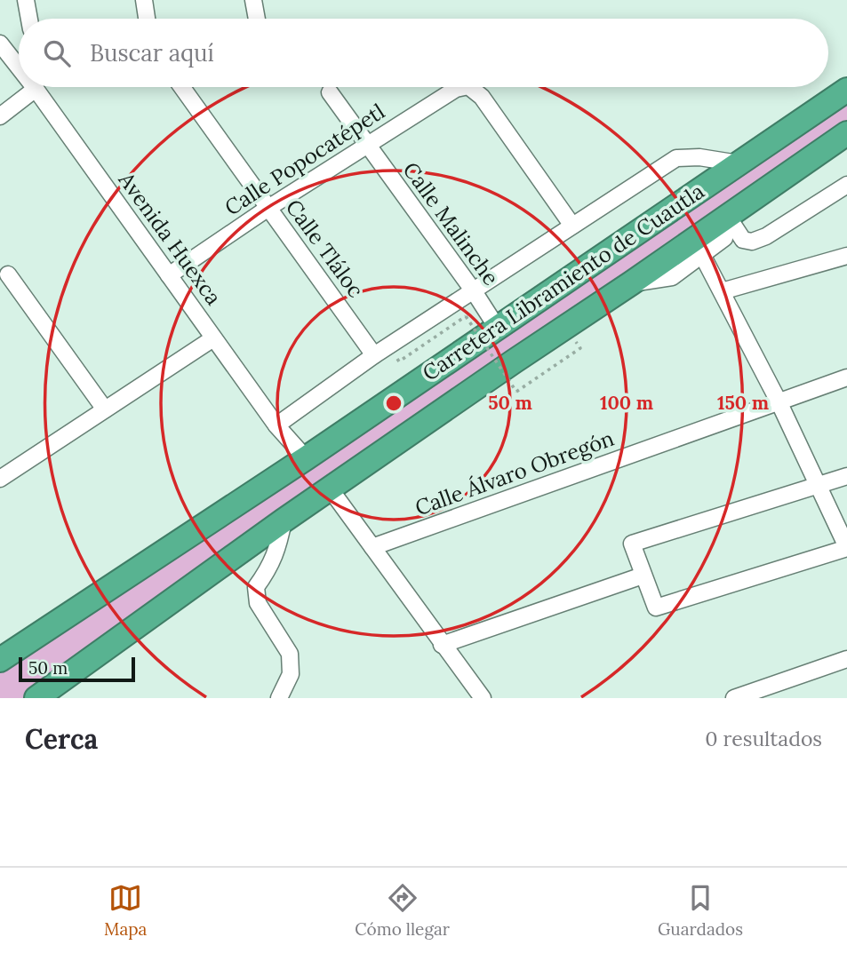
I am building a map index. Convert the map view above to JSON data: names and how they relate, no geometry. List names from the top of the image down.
{
  "streets": {
    "highway": ["Carretera Libramiento de Cuautla"],
    "street": [
      "Calle Popocatépetl",
      "Calle Malinche",
      "Avenida Huexca",
      "Calle Tláloc",
      "Calle Álvaro Obregón"
    ]
  },
  "crossings": [
    ["Calle Popocatépetl", "Calle Malinche"],
    ["Calle Popocatépetl", "Avenida Huexca"],
    ["Calle Popocatépetl", "Calle Tláloc"],
    ["Calle Malinche", "Carretera Libramiento de Cuautla"],
    ["Avenida Huexca", "Carretera Libramiento de Cuautla"]
  ],
  "scale_bar": "50 m",
  "page": {
    "search": "Buscar aquí",
    "scale": "50 m",
    "heading": ["Cerca", "0 resultados"],
    "nav": ["Mapa", "Cómo llegar", "Guardados"]
  },
  "rings": ["50 m", "100 m", "150 m"]
}
